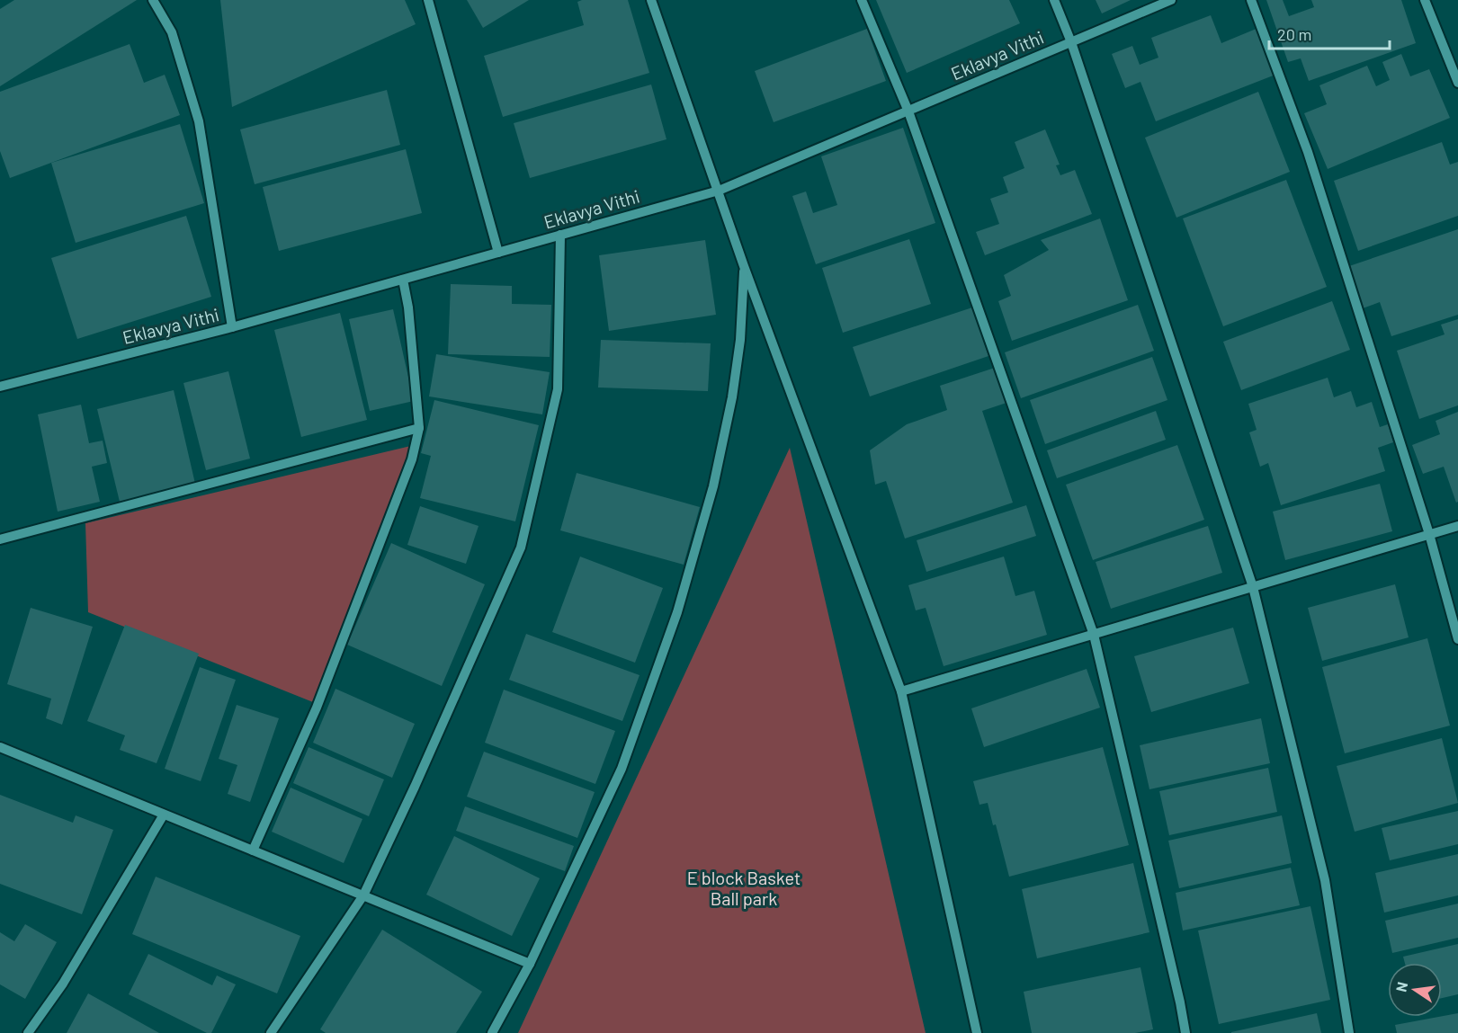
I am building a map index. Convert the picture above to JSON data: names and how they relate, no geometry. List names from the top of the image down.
{
  "streets": {
    "street": ["Eklavya Vithi"]
  },
  "parks": ["E block Basket Ball park"],
  "scale_bar": "20 m",
  "north": "left"
}
